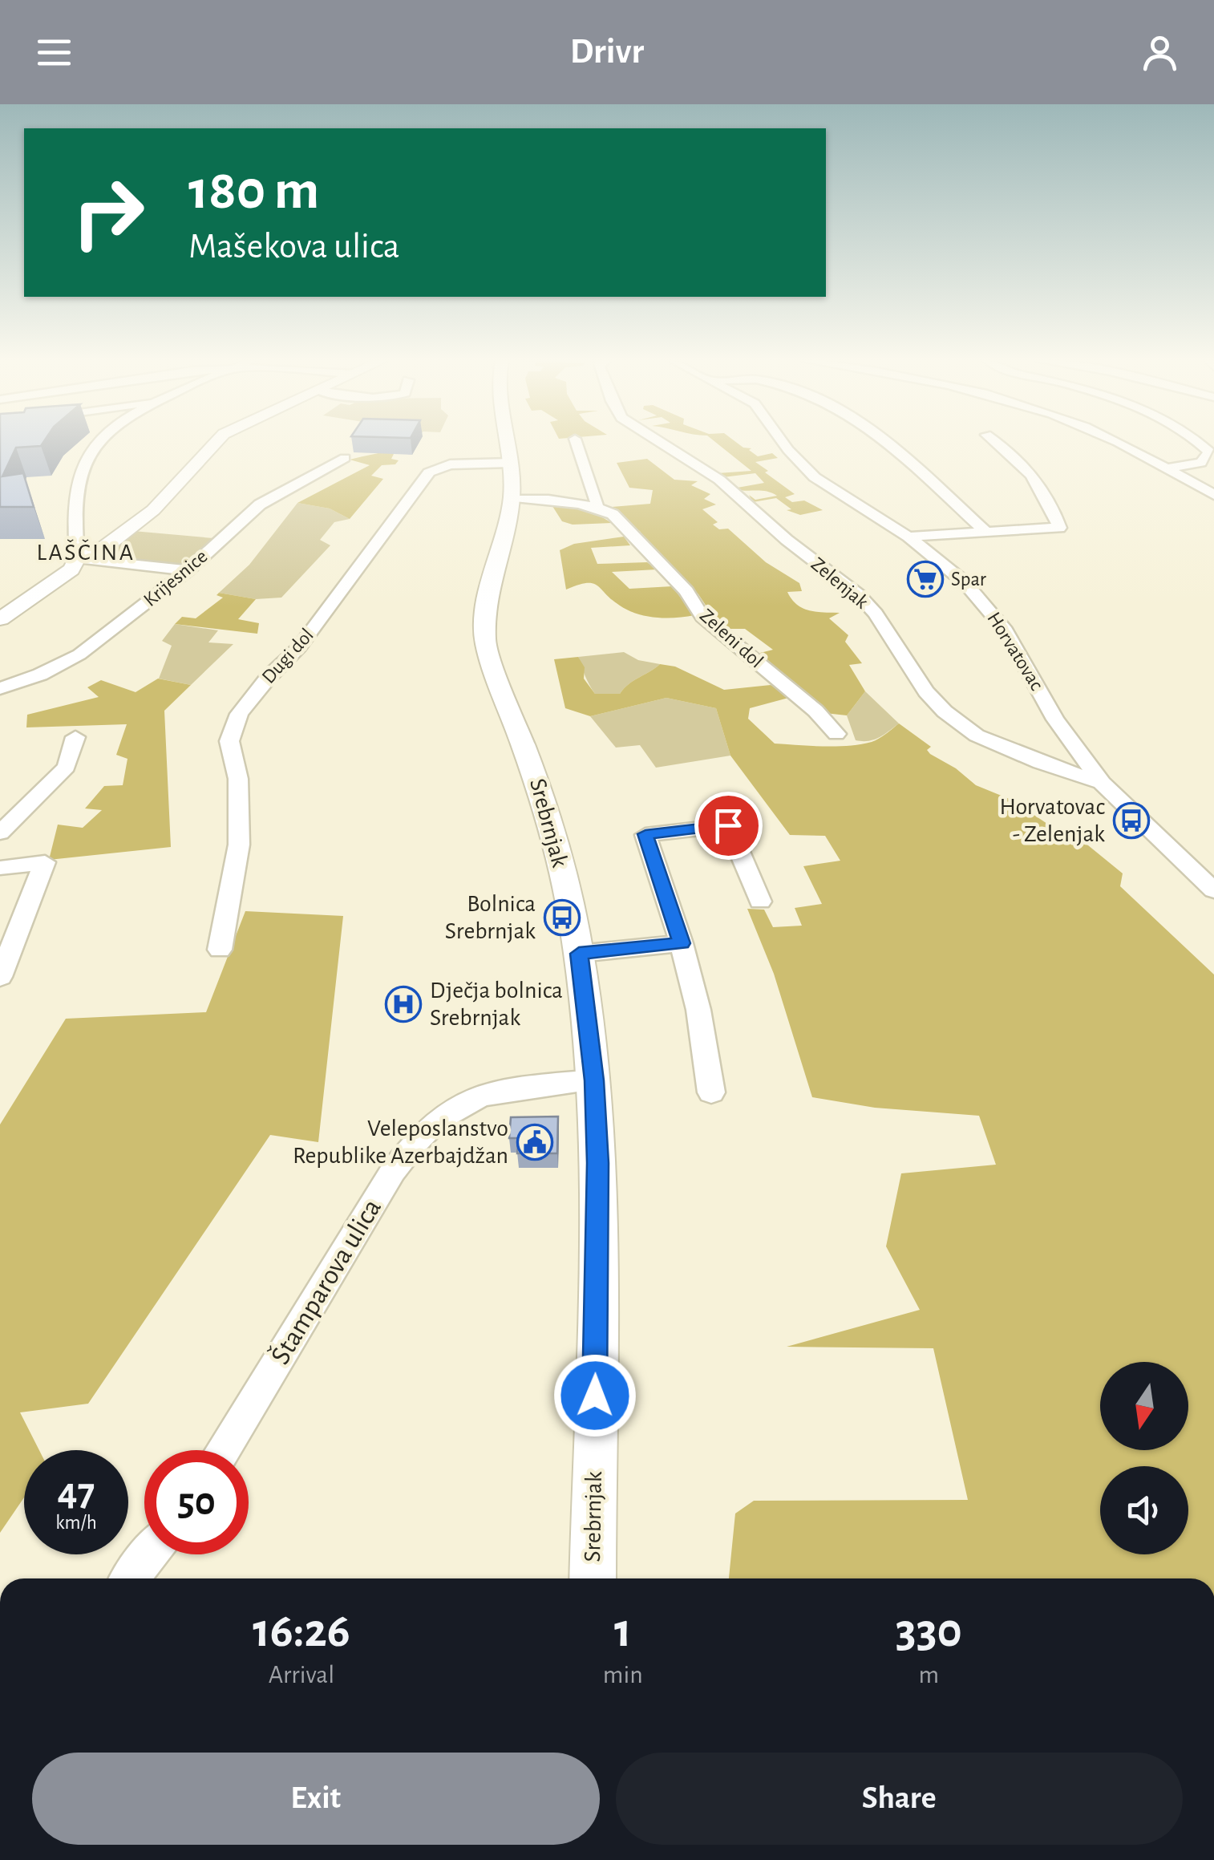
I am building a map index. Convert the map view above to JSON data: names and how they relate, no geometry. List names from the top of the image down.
{
  "streets": {
    "main road": ["Srebrnjak"],
    "street": [
      "Krijesnice",
      "Zelenjak",
      "Zeleni dol",
      "Horvatovac",
      "Dugi dol",
      "Štamparova ulica"
    ]
  },
  "crossings": [
    ["Zelenjak", "Horvatovac"],
    ["Zeleni dol", "Srebrnjak"],
    ["Dugi dol", "Srebrnjak"],
    ["Srebrnjak", "Štamparova ulica"]
  ],
  "districts": ["LAŠČINA"],
  "places": {
    "supermarket": ["Spar"],
    "bus stop": ["Horvatovac - Zelenjak", "Bolnica Srebrnjak"],
    "hospital": ["Dječja bolnica Srebrnjak"],
    "public building": ["Veleposlanstvo Republike Azerbajdžan"]
  },
  "north": "bottom",
  "page": {
    "header": "Drivr",
    "turn": ["180 m", "Mašekova ulica"],
    "speed": "47 km/h",
    "limit": "50",
    "eta": [
      "16:26",
      "Arrival",
      "1",
      "min",
      "330",
      "m"
    ],
    "buttons": ["Exit", "Share"]
  }
}
